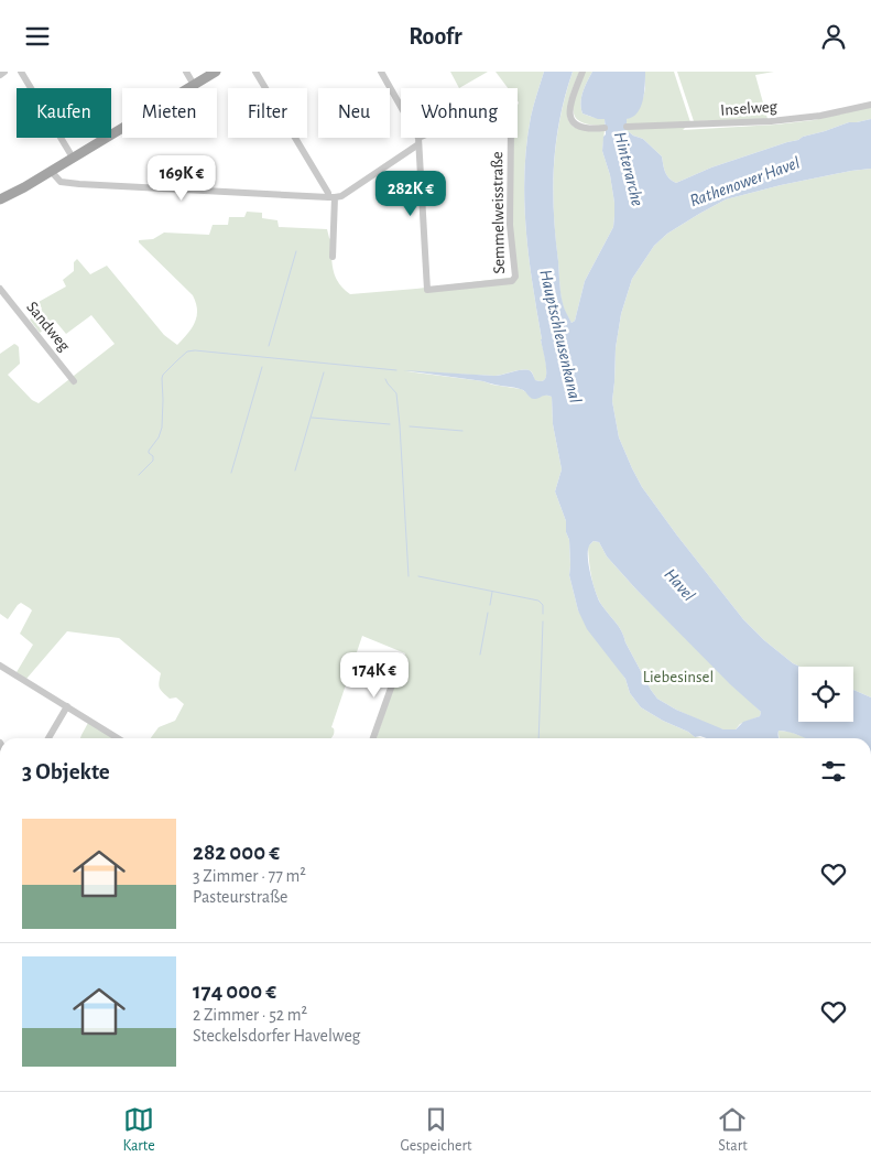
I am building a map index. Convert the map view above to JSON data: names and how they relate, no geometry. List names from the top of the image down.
{
  "streets": {
    "street": ["Inselweg", "Semmelweisstraße", "Sandweg"]
  },
  "water": [
    "Hinterarche",
    "Rathenower Havel",
    "Hauptschleusenkanal",
    "Havel"
  ],
  "parks": ["Liebesinsel"],
  "page": {
    "header": "Roofr",
    "chip": [
      "Kaufen",
      "Mieten",
      "Filter",
      "Neu",
      "Wohnung"
    ],
    "price": ["169K €", "282K €", "174K €"],
    "heading": "3 Objekte",
    "list": [
      {
        "name": "282 000 €",
        "note": "3 Zimmer · 77 m² · Pasteurstraße"
      },
      {
        "name": "174 000 €",
        "note": "2 Zimmer · 52 m² · Steckelsdorfer Havelweg"
      }
    ],
    "tabs": ["Karte", "Gespeichert", "Start"]
  }
}
